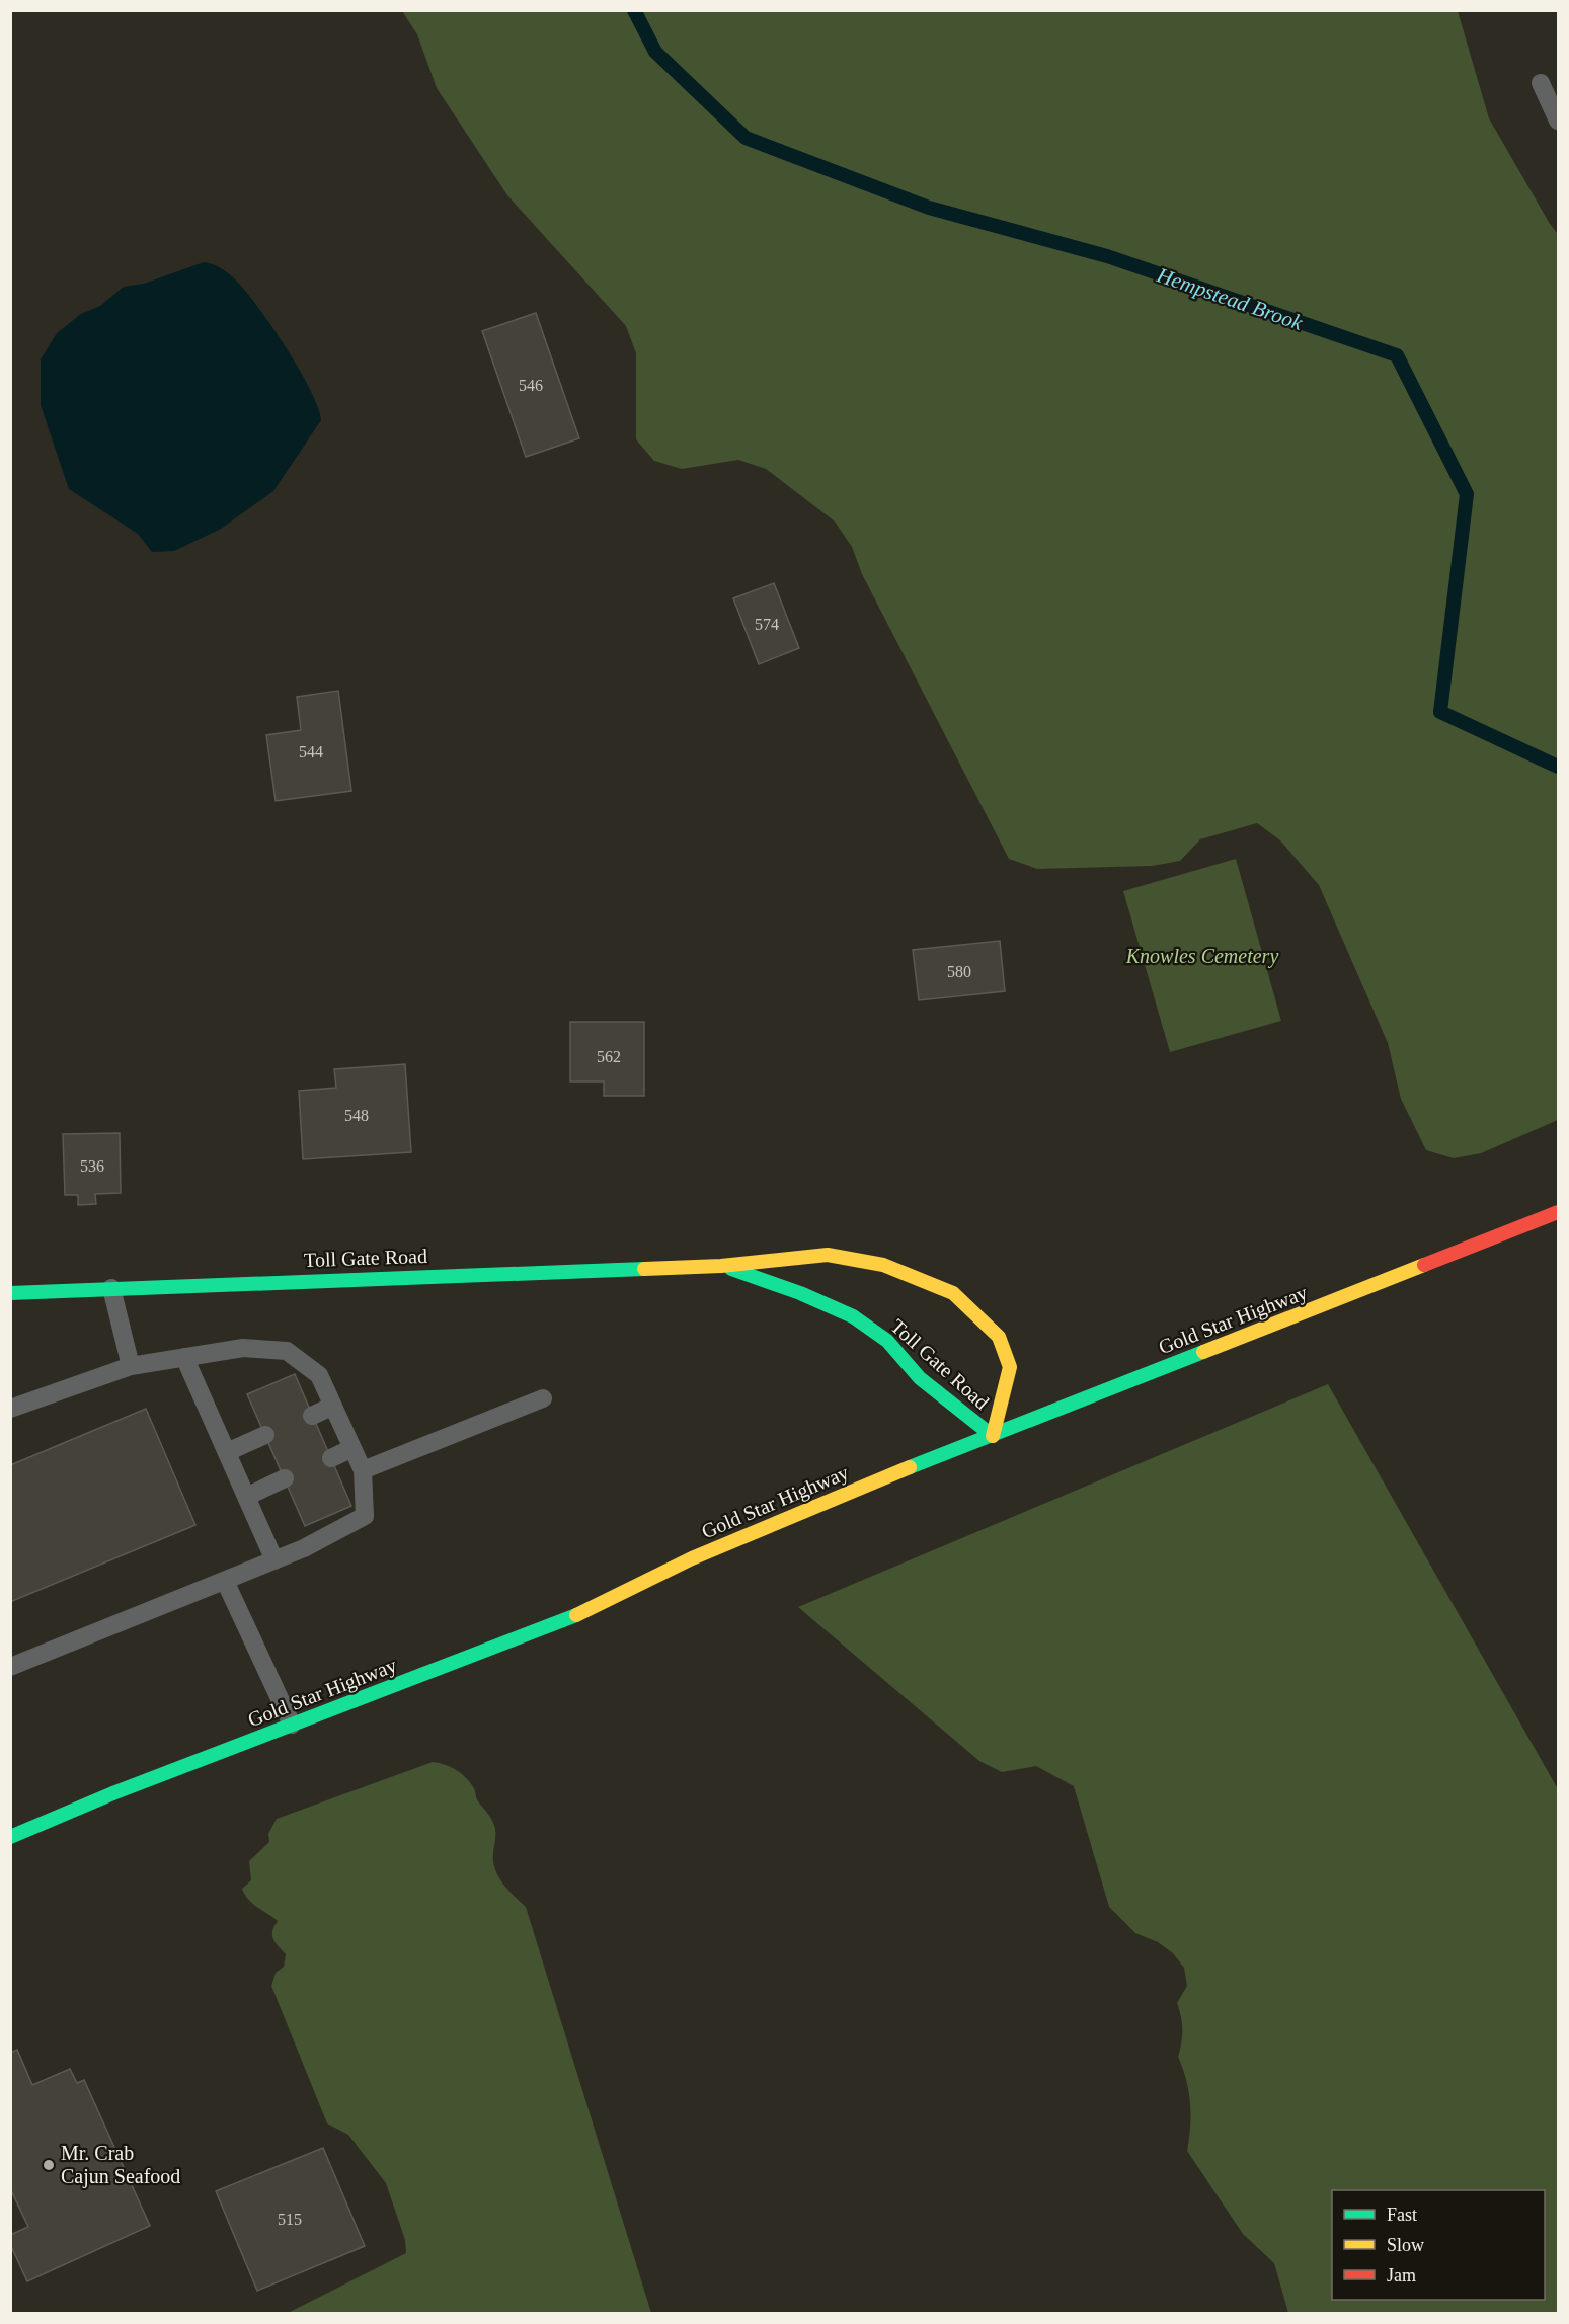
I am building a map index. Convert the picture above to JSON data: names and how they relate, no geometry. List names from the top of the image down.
{
  "streets": {
    "main road": ["Toll Gate Road", "Gold Star Highway"]
  },
  "crossings": [
    ["Toll Gate Road", "Gold Star Highway"]
  ],
  "water": ["Hempstead Brook"],
  "parks": ["Knowles Cemetery"],
  "places": ["Mr. Crab Cajun Seafood"],
  "house_numbers": [
    "546",
    "574",
    "544",
    "580",
    "562",
    "548",
    "536",
    "515"
  ],
  "legend": ["Fast", "Slow", "Jam"]
}
